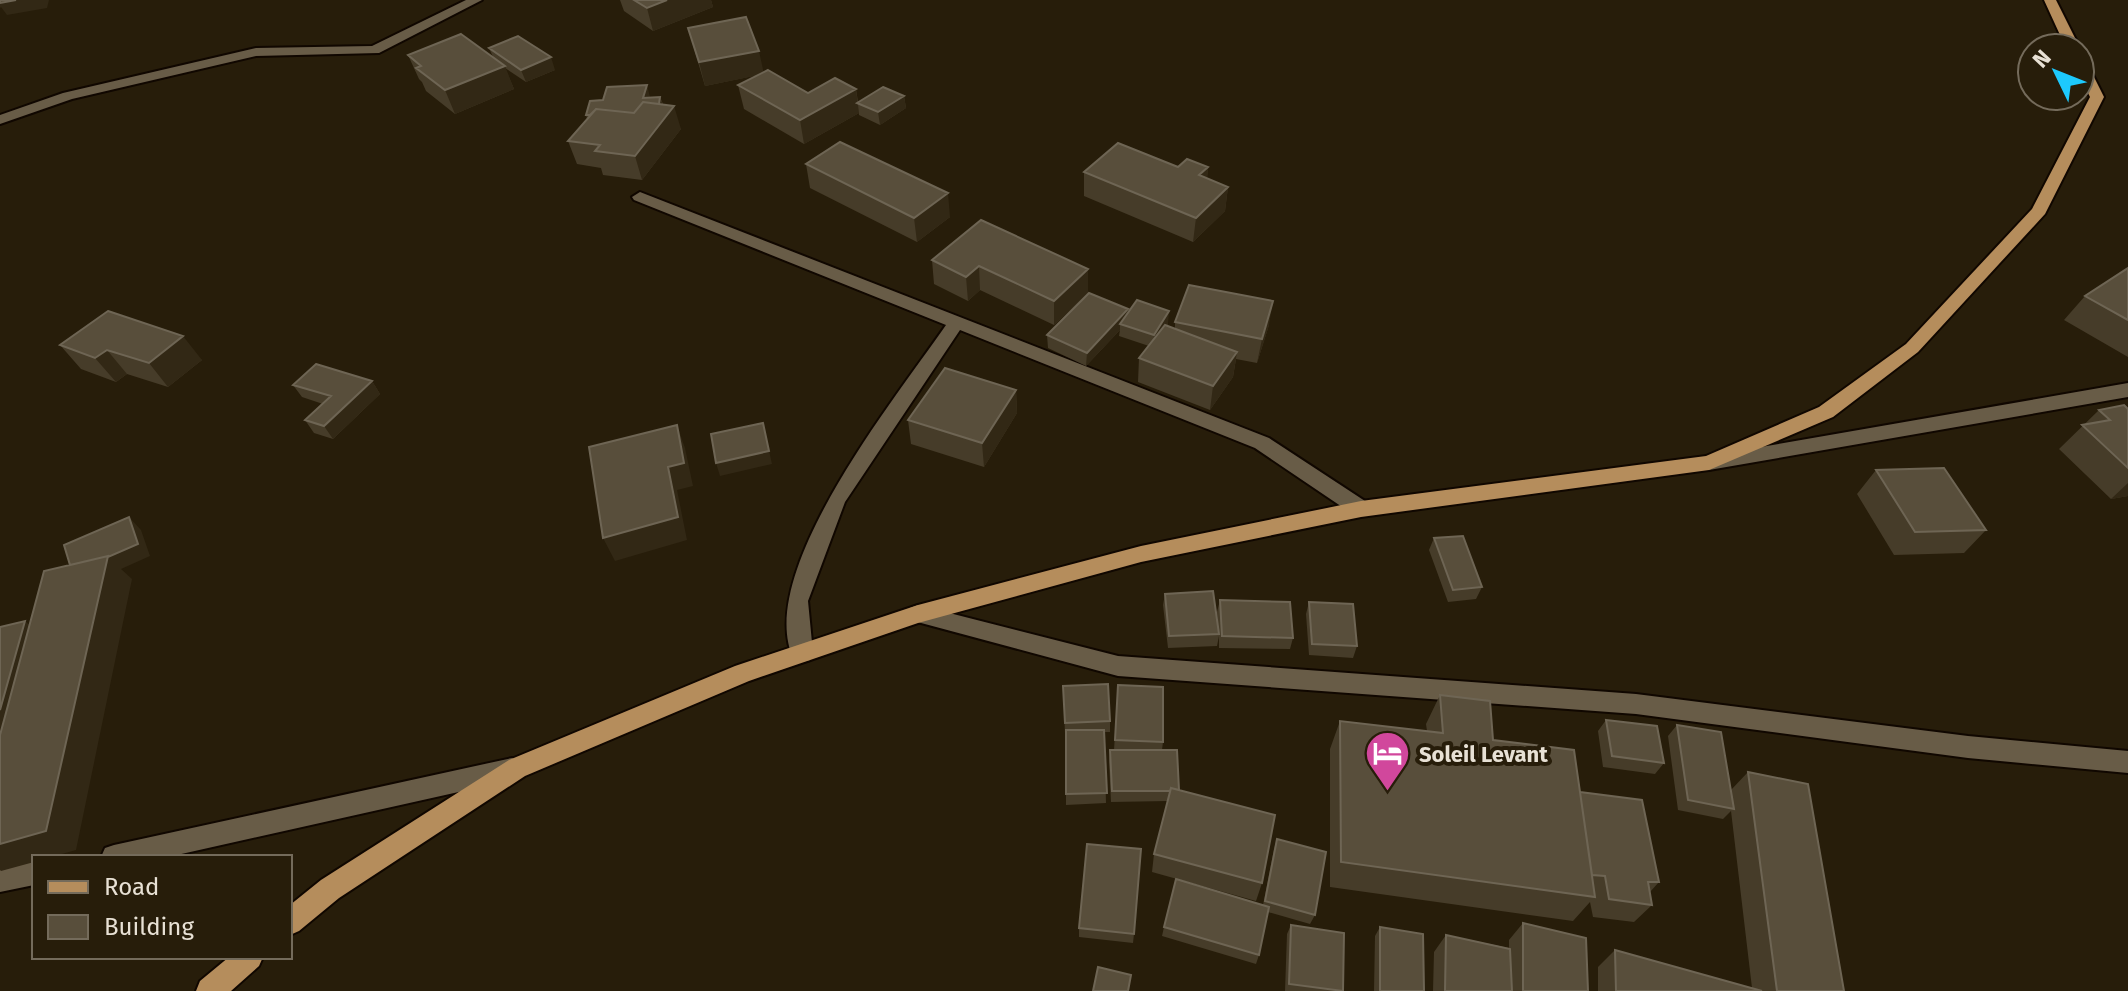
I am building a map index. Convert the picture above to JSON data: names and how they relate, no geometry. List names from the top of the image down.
{
  "places": {
    "hotel": ["Soleil Levant"]
  },
  "legend": ["Road", "Building"],
  "north": "top left"
}
